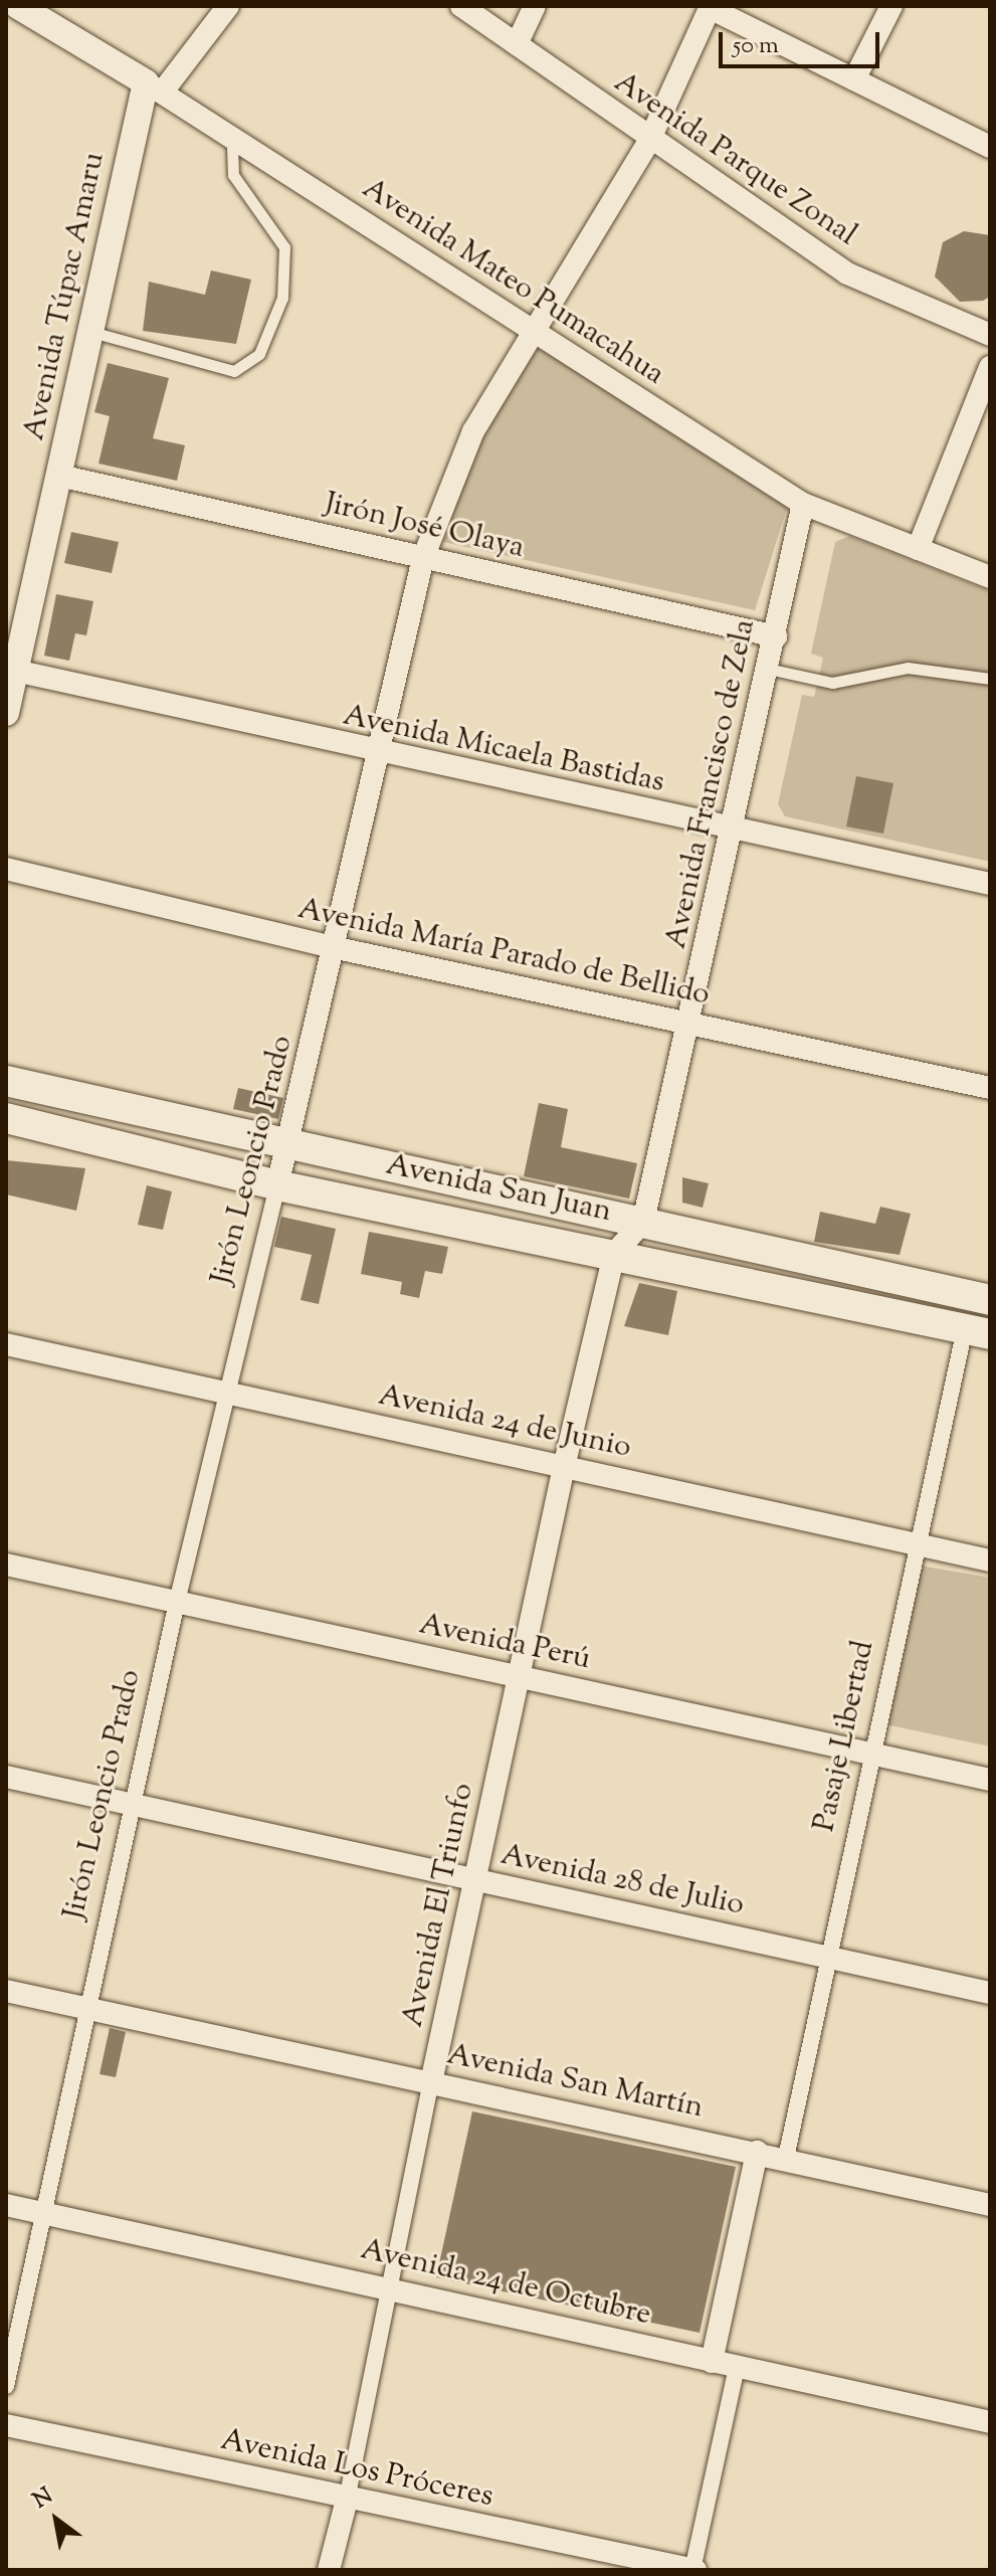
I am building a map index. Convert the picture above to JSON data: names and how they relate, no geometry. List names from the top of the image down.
{
  "streets": {
    "main road": ["Avenida San Juan"],
    "street": [
      "Avenida Parque Zonal",
      "Avenida Mateo Pumacahua",
      "Avenida Túpac Amaru",
      "Jirón José Olaya",
      "Avenida Micaela Bastidas",
      "Avenida Francisco de Zela",
      "Avenida María Parado de Bellido",
      "Jirón Leoncio Prado",
      "Avenida 24 de Junio",
      "Avenida Perú",
      "Pasaje Libertad",
      "Avenida 28 de Julio",
      "Avenida El Triunfo",
      "Avenida San Martín",
      "Avenida 24 de Octubre",
      "Avenida Los Próceres"
    ]
  },
  "crossings": [
    ["Avenida Parque Zonal", "Jirón Leoncio Prado"],
    ["Avenida Mateo Pumacahua", "Avenida Túpac Amaru"],
    ["Avenida Mateo Pumacahua", "Avenida Francisco de Zela"],
    ["Avenida Mateo Pumacahua", "Jirón Leoncio Prado"],
    ["Avenida Túpac Amaru", "Jirón José Olaya"],
    ["Avenida Túpac Amaru", "Avenida Micaela Bastidas"],
    ["Jirón José Olaya", "Avenida Francisco de Zela"],
    ["Jirón José Olaya", "Jirón Leoncio Prado"],
    ["Avenida Micaela Bastidas", "Avenida Francisco de Zela"],
    ["Avenida Micaela Bastidas", "Jirón Leoncio Prado"],
    ["Avenida Francisco de Zela", "Avenida María Parado de Bellido"],
    ["Avenida Francisco de Zela", "Avenida San Juan"],
    ["Avenida Francisco de Zela", "Avenida El Triunfo"],
    ["Avenida María Parado de Bellido", "Jirón Leoncio Prado"],
    ["Jirón Leoncio Prado", "Avenida San Juan"],
    ["Jirón Leoncio Prado", "Avenida 24 de Junio"],
    ["Jirón Leoncio Prado", "Avenida Perú"],
    ["Jirón Leoncio Prado", "Avenida 28 de Julio"],
    ["Jirón Leoncio Prado", "Avenida San Martín"],
    ["Jirón Leoncio Prado", "Avenida 24 de Octubre"],
    ["Avenida San Juan", "Pasaje Libertad"],
    ["Avenida San Juan", "Avenida El Triunfo"],
    ["Avenida 24 de Junio", "Pasaje Libertad"],
    ["Avenida 24 de Junio", "Avenida El Triunfo"],
    ["Avenida Perú", "Pasaje Libertad"],
    ["Avenida Perú", "Avenida El Triunfo"],
    ["Pasaje Libertad", "Avenida 28 de Julio"],
    ["Pasaje Libertad", "Avenida San Martín"],
    ["Avenida 28 de Julio", "Avenida El Triunfo"],
    ["Avenida El Triunfo", "Avenida San Martín"],
    ["Avenida El Triunfo", "Avenida 24 de Octubre"],
    ["Avenida El Triunfo", "Avenida Los Próceres"]
  ],
  "scale_bar": "50 m",
  "north": "top left"
}
